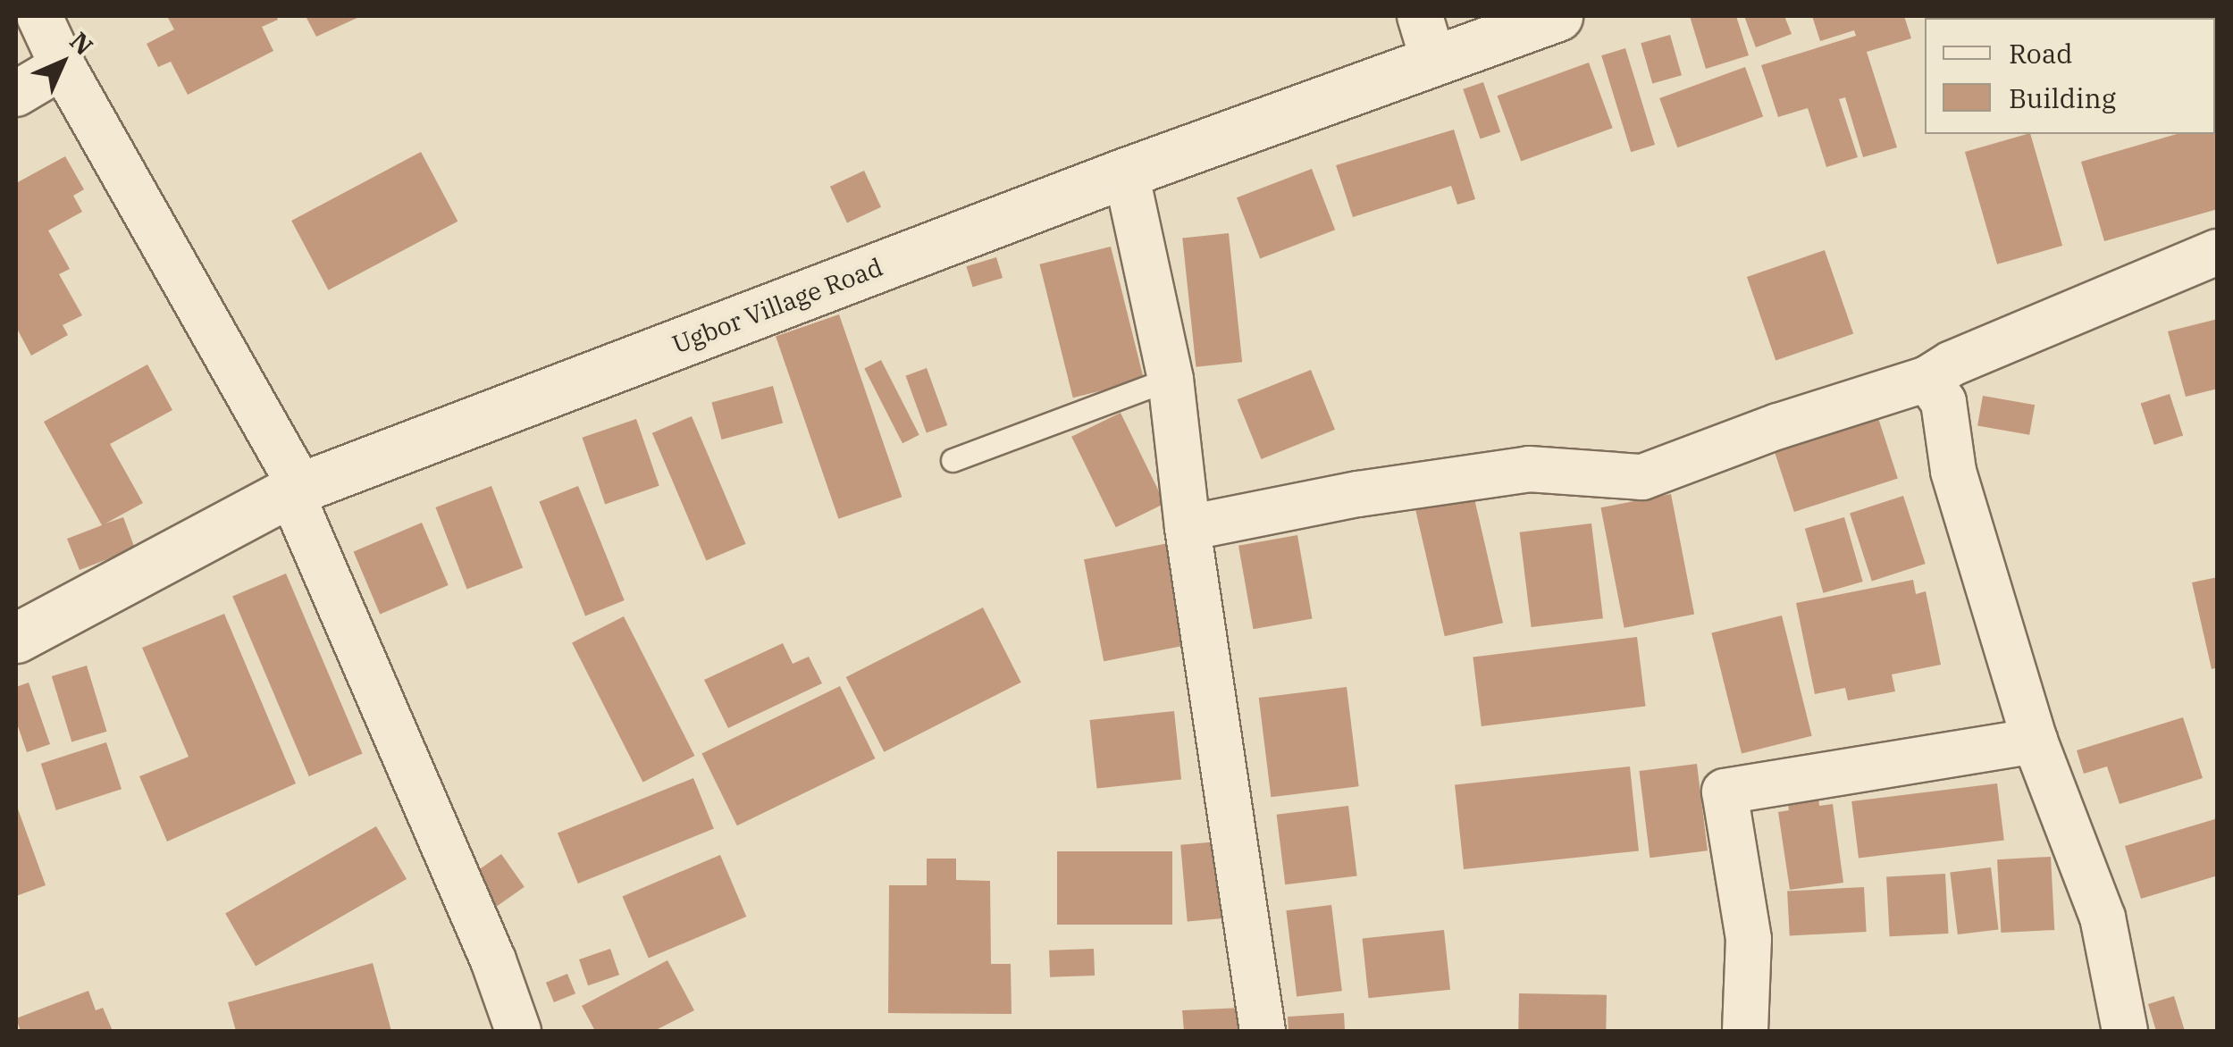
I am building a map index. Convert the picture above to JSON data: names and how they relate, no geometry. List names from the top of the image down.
{
  "streets": {
    "street": ["Ugbor Village Road"]
  },
  "legend": ["Road", "Building"],
  "north": "top right"
}
